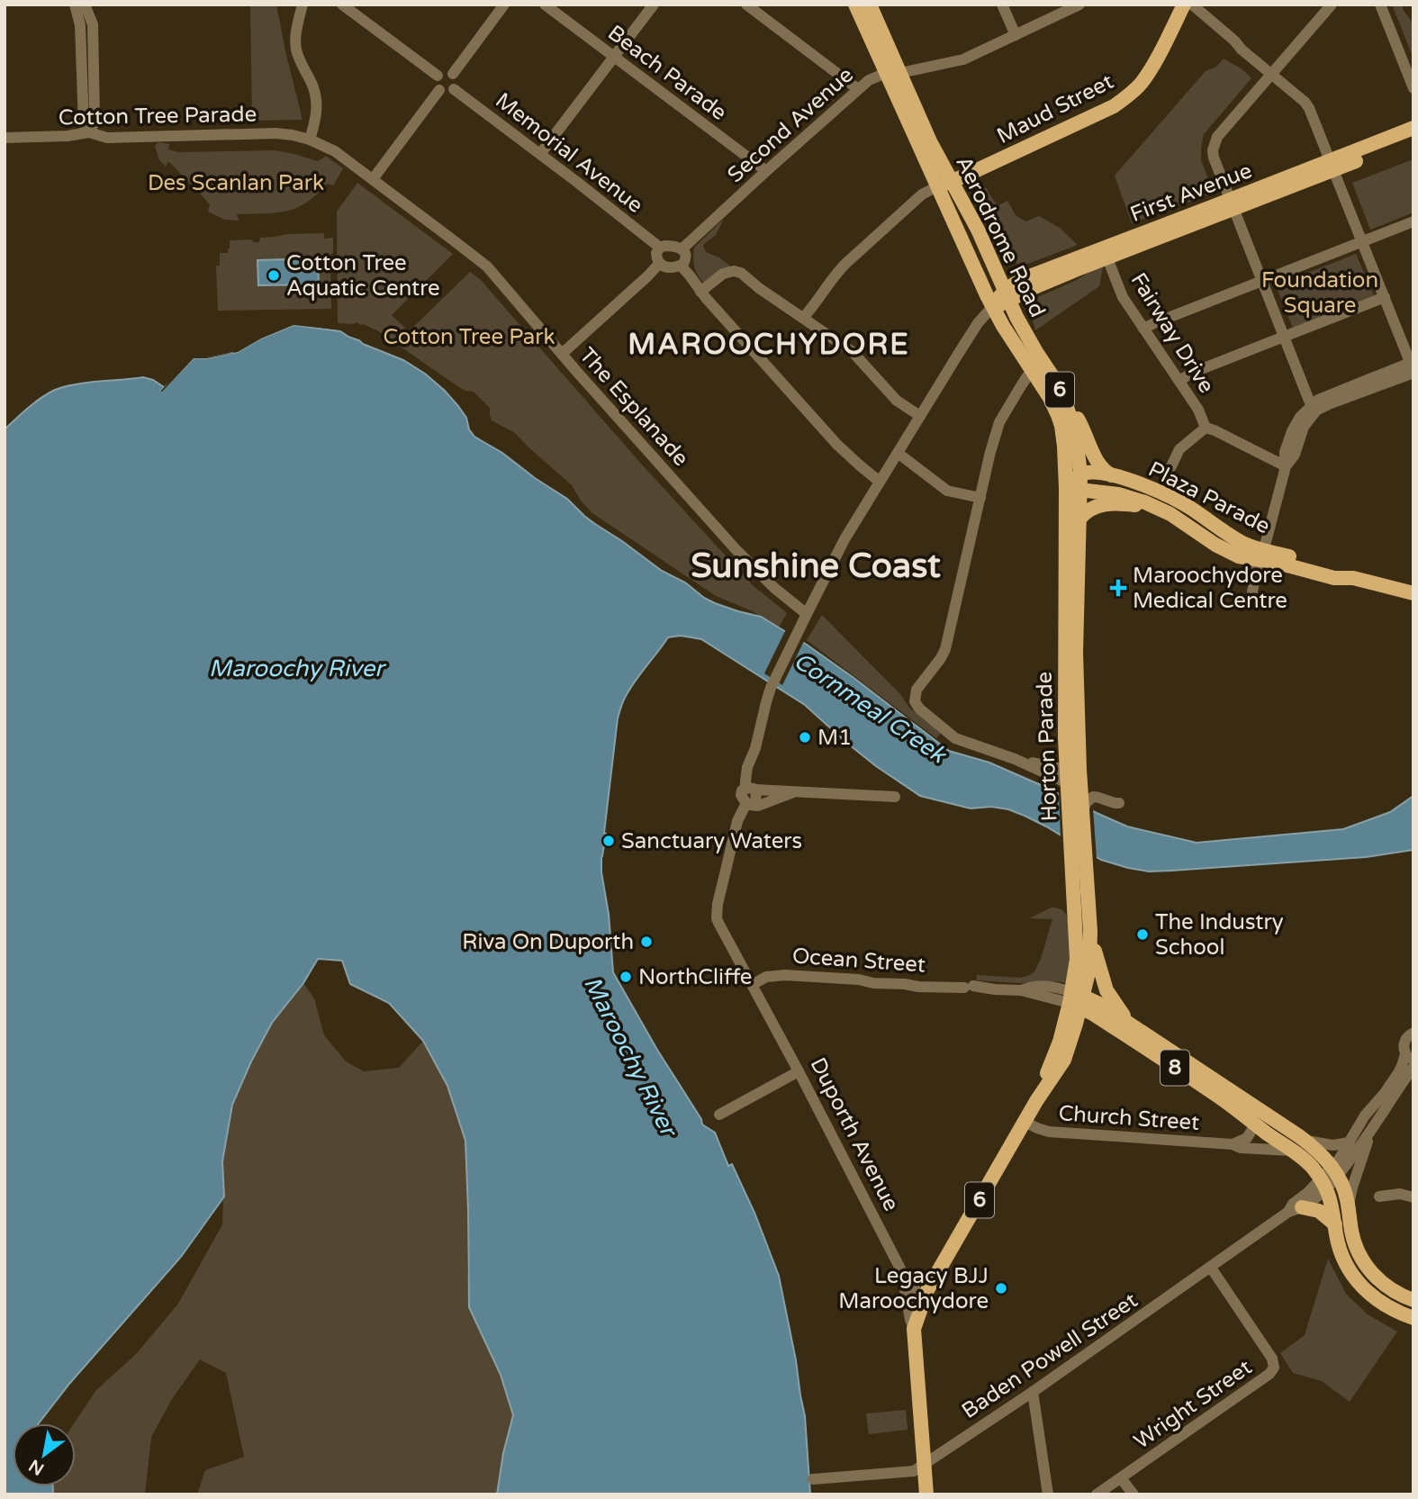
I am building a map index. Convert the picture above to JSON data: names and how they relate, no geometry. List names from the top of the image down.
{
  "streets": {
    "main road": [
      "Maud Street",
      "First Avenue",
      "Aerodrome Road",
      "6",
      "Plaza Parade",
      "Horton Parade",
      "8"
    ],
    "street": [
      "Beach Parade",
      "Cotton Tree Parade",
      "Second Avenue",
      "Memorial Avenue",
      "Fairway Drive",
      "The Esplanade",
      "Ocean Street",
      "Church Street",
      "Duporth Avenue",
      "Baden Powell Street",
      "Wright Street"
    ]
  },
  "crossings": [
    ["Beach Parade", "Second Avenue"],
    ["Maud Street", "Aerodrome Road"],
    ["Cotton Tree Parade", "The Esplanade"],
    ["Second Avenue", "Memorial Avenue"],
    ["Second Avenue", "Aerodrome Road"],
    ["First Avenue", "Aerodrome Road"],
    ["First Avenue", "Fairway Drive"],
    ["First Avenue", "The Esplanade"],
    ["Aerodrome Road", "Plaza Parade"],
    ["Aerodrome Road", "Horton Parade"],
    ["6", "Horton Parade"],
    ["6", "Ocean Street"],
    ["6", "8"],
    ["6", "Church Street"],
    ["6", "Duporth Avenue"],
    ["6", "Baden Powell Street"],
    ["Plaza Parade", "Horton Parade"],
    ["Horton Parade", "Ocean Street"],
    ["Horton Parade", "8"],
    ["Ocean Street", "8"],
    ["Ocean Street", "Duporth Avenue"],
    ["8", "Church Street"],
    ["8", "Baden Powell Street"],
    ["Baden Powell Street", "Wright Street"]
  ],
  "districts": ["MAROOCHYDORE", "Sunshine Coast"],
  "water": ["Maroochy River", "Cornmeal Creek"],
  "parks": ["Des Scanlan Park", "Foundation Square", "Cotton Tree Park"],
  "places": {
    "other": [
      "Cotton Tree Aquatic Centre",
      "M1",
      "Sanctuary Waters",
      "The Industry School",
      "Riva On Duporth",
      "NorthCliffe",
      "Legacy BJJ Maroochydore"
    ],
    "health": ["Maroochydore Medical Centre"]
  },
  "north": "bottom left"
}
